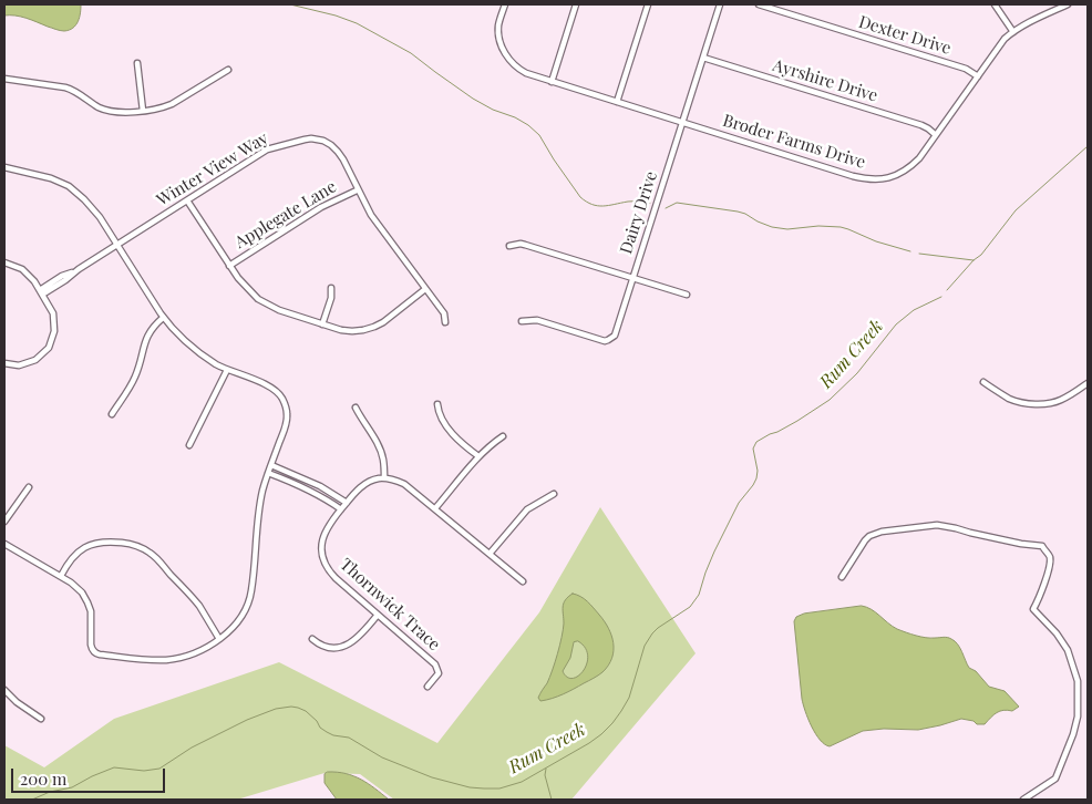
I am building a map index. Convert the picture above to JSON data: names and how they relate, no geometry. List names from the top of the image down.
{
  "streets": {
    "street": [
      "Dexter Drive",
      "Ayrshire Drive",
      "Broder Farms Drive",
      "Winter View Way",
      "Dairy Drive",
      "Applegate Lane",
      "Thornwick Trace"
    ]
  },
  "crossings": [
    ["Dexter Drive", "Broder Farms Drive"],
    ["Ayrshire Drive", "Broder Farms Drive"],
    ["Ayrshire Drive", "Dairy Drive"],
    ["Broder Farms Drive", "Dairy Drive"],
    ["Winter View Way", "Applegate Lane"]
  ],
  "water": ["Rum Creek"],
  "scale_bar": "200 m"
}
